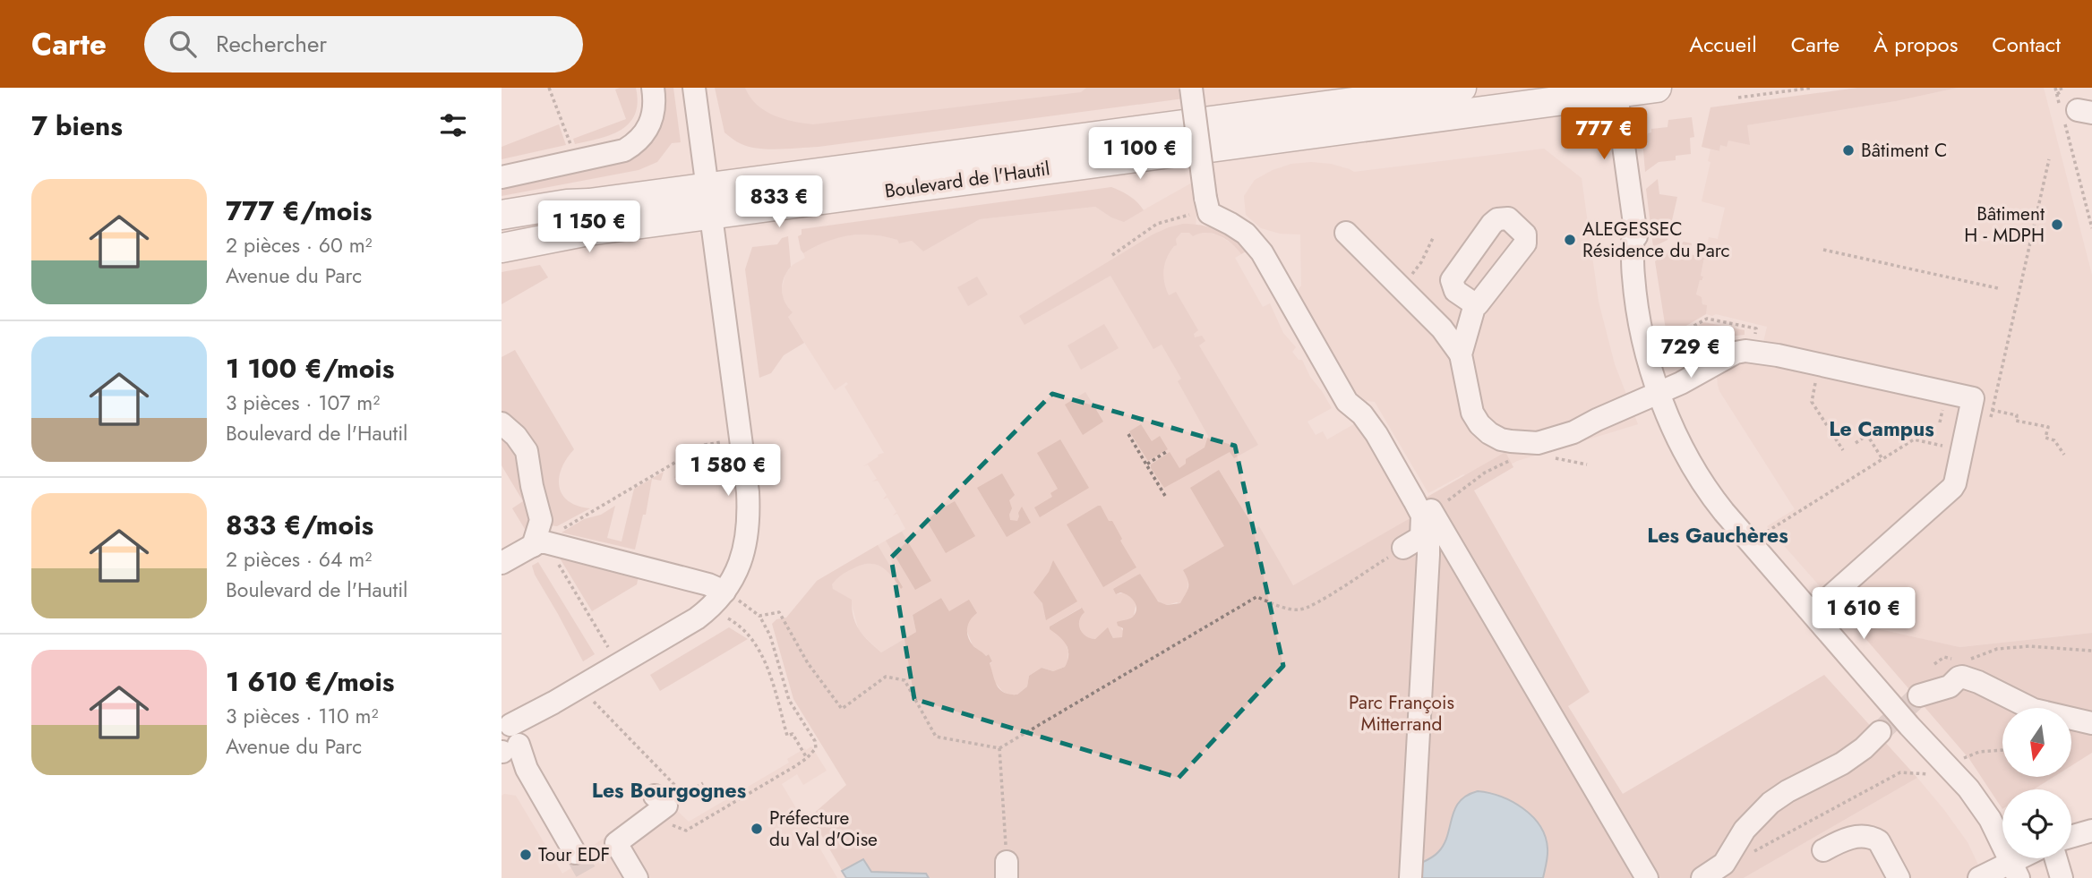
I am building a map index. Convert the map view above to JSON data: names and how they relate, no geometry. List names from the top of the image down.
{
  "streets": {
    "main road": ["Boulevard de l'Hautil"]
  },
  "districts": ["Le Campus", "Les Gauchères", "Les Bourgognes"],
  "parks": ["Parc François Mitterrand"],
  "places": [
    "Bâtiment C",
    "Bâtiment H - MDPH",
    "ALEGESSEC Résidence du Parc",
    "Préfecture du Val d'Oise",
    "Tour EDF"
  ],
  "north": "bottom",
  "page": {
    "header": "Carte",
    "search": "Rechercher",
    "nav": [
      "Accueil",
      "Carte",
      "À propos",
      "Contact"
    ],
    "heading": "7 biens",
    "price": [
      "777 €",
      "1 100 €",
      "833 €",
      "1 150 €",
      "729 €",
      "1 580 €",
      "1 610 €"
    ],
    "list": [
      {
        "name": "777 €/mois",
        "note": "2 pièces · 60 m² · Avenue du Parc"
      },
      {
        "name": "1 100 €/mois",
        "note": "3 pièces · 107 m² · Boulevard de l'Hautil"
      },
      {
        "name": "833 €/mois",
        "note": "2 pièces · 64 m² · Boulevard de l'Hautil"
      },
      {
        "name": "1 610 €/mois",
        "note": "3 pièces · 110 m² · Avenue du Parc"
      }
    ]
  }
}
